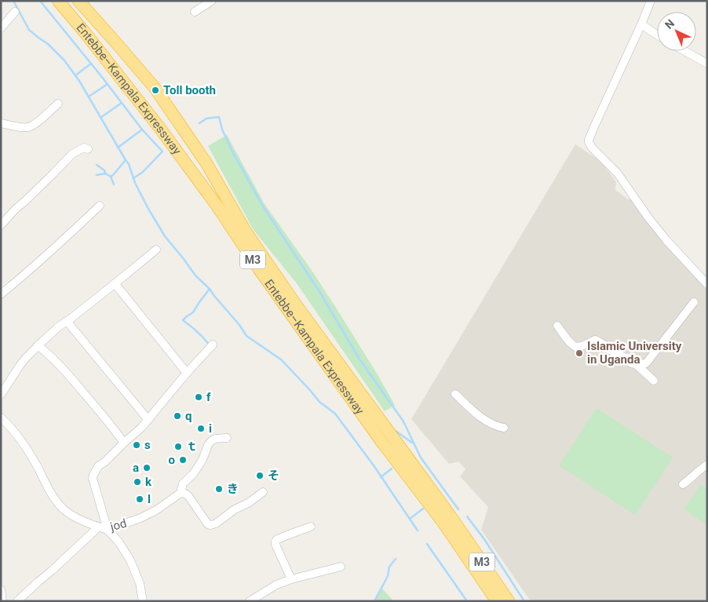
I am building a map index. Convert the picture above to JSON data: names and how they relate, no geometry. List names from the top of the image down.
{
  "streets": {
    "highway": ["Entebbe–Kampala Expressway", "M3"],
    "street": ["jod"]
  },
  "places": [
    "Toll booth",
    "Islamic University in Uganda",
    "f",
    "q",
    "i",
    "s",
    "ｔ",
    "o",
    "a",
    "そ",
    "k",
    "き",
    "l"
  ],
  "north": "top left"
}
